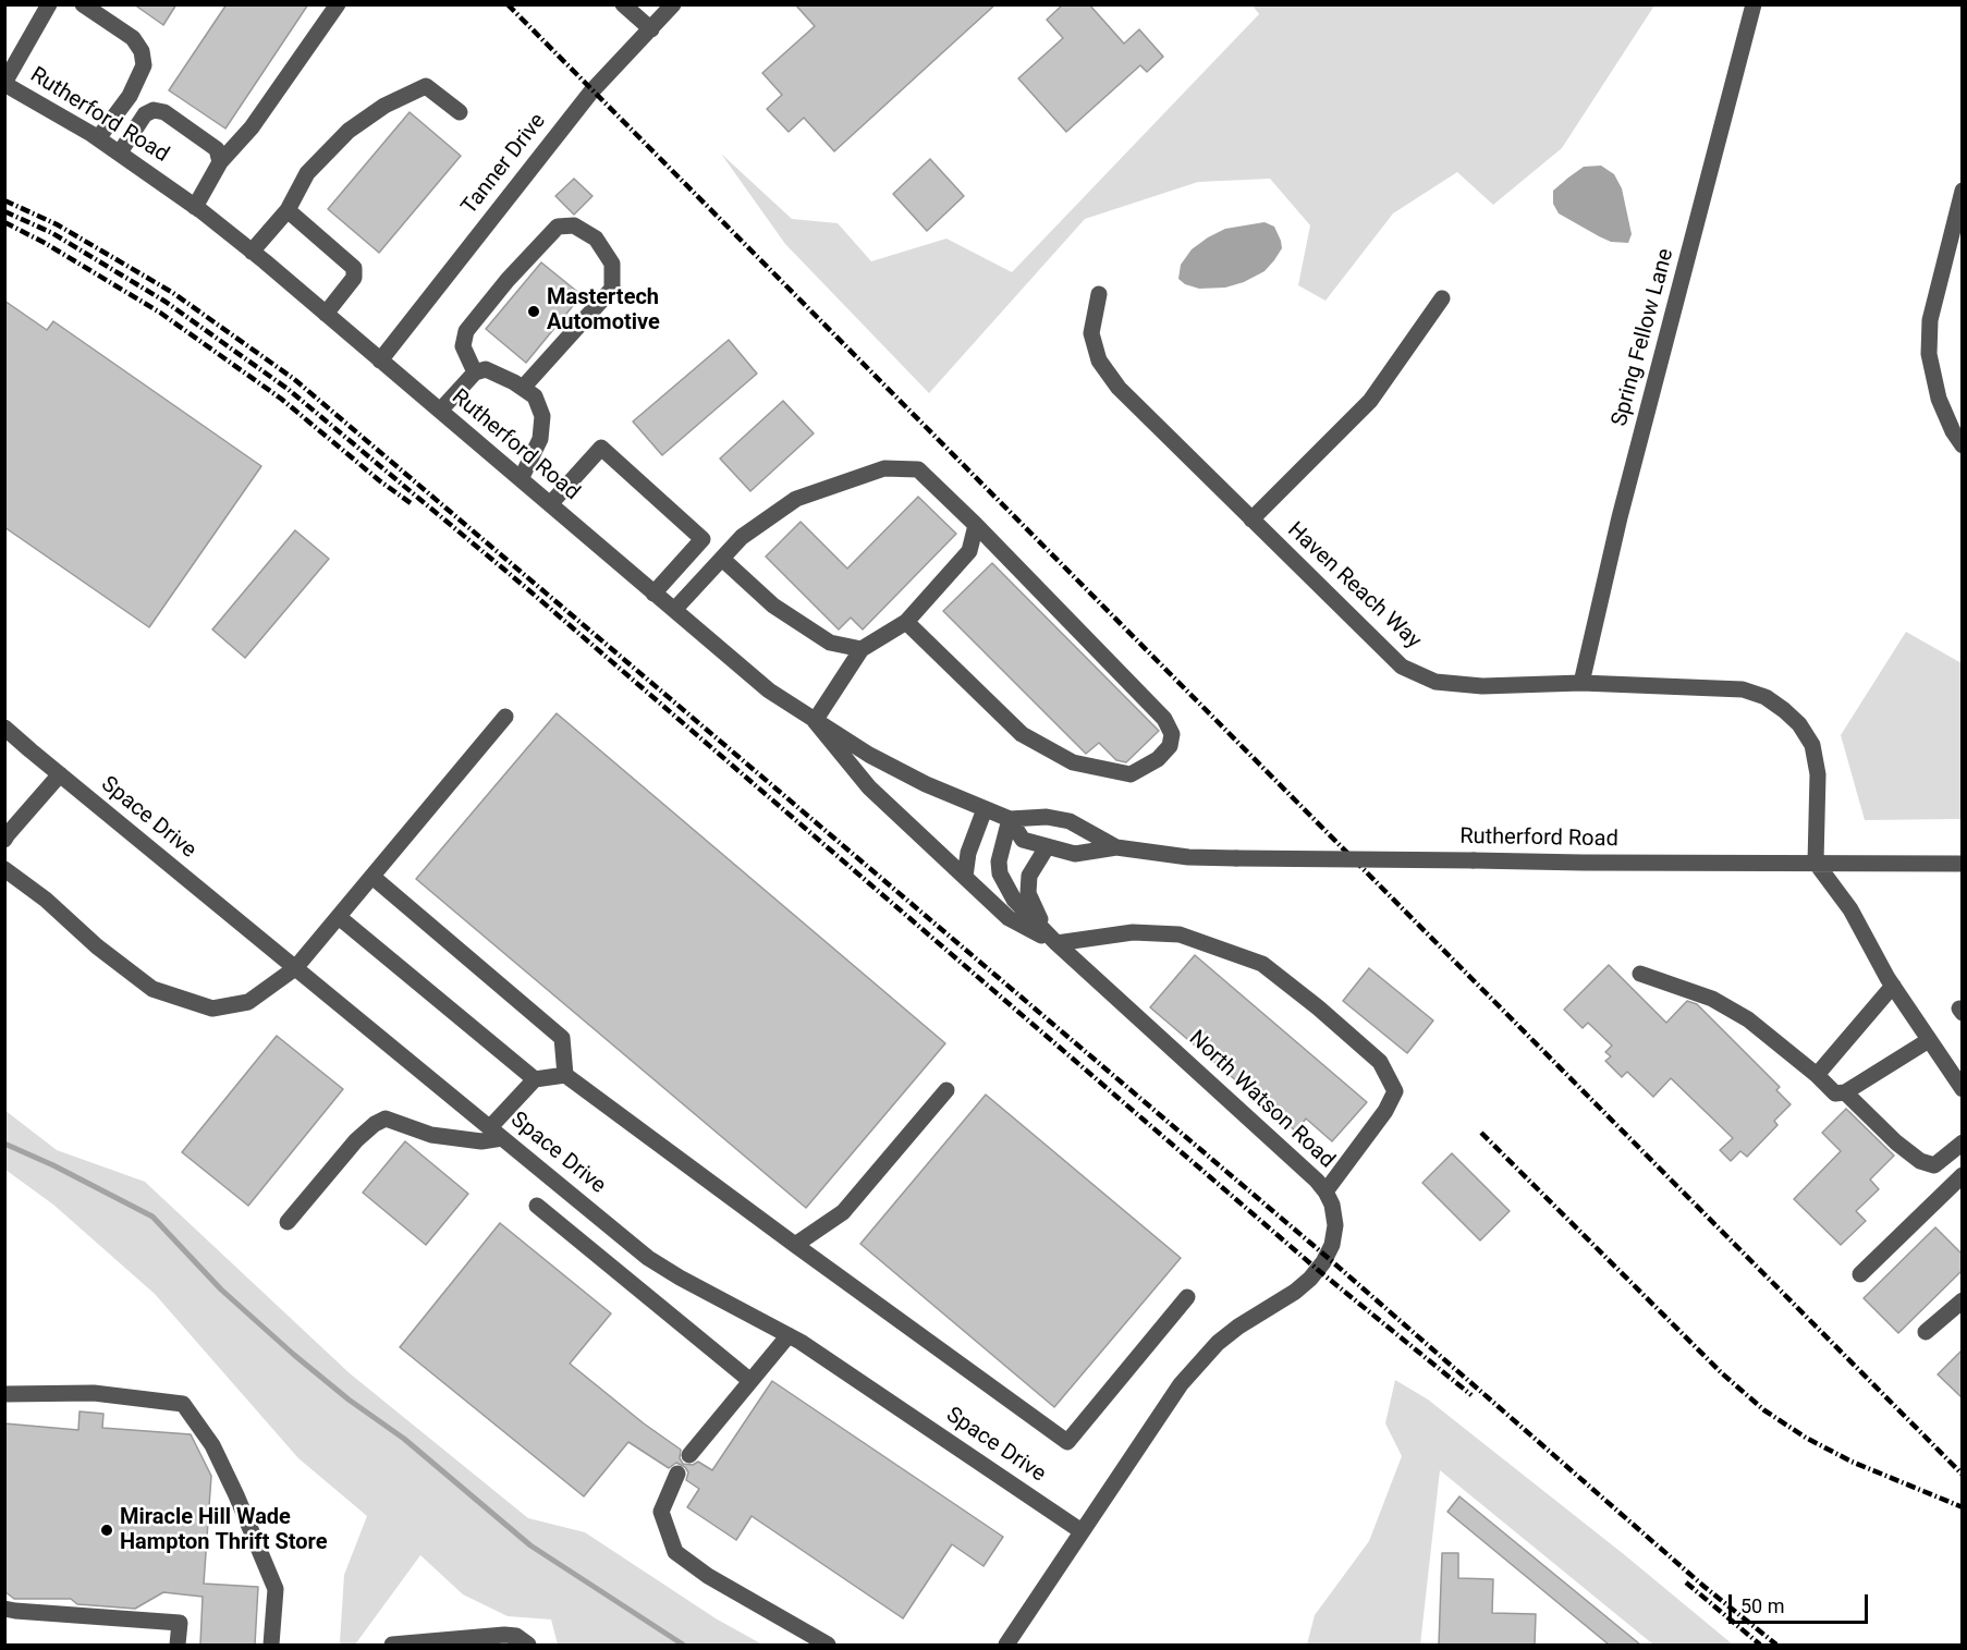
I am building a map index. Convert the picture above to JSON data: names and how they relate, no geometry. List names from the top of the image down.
{
  "streets": {
    "street": [
      "Rutherford Road",
      "Tanner Drive",
      "Spring Fellow Lane",
      "Haven Reach Way",
      "Space Drive",
      "North Watson Road"
    ]
  },
  "crossings": [
    ["Rutherford Road", "Tanner Drive"],
    ["Rutherford Road", "Haven Reach Way"],
    ["Rutherford Road", "North Watson Road"],
    ["Spring Fellow Lane", "Haven Reach Way"],
    ["Space Drive", "North Watson Road"]
  ],
  "places": ["Mastertech Automotive", "Miracle Hill Wade Hampton Thrift Store"],
  "scale_bar": "50 m"
}
